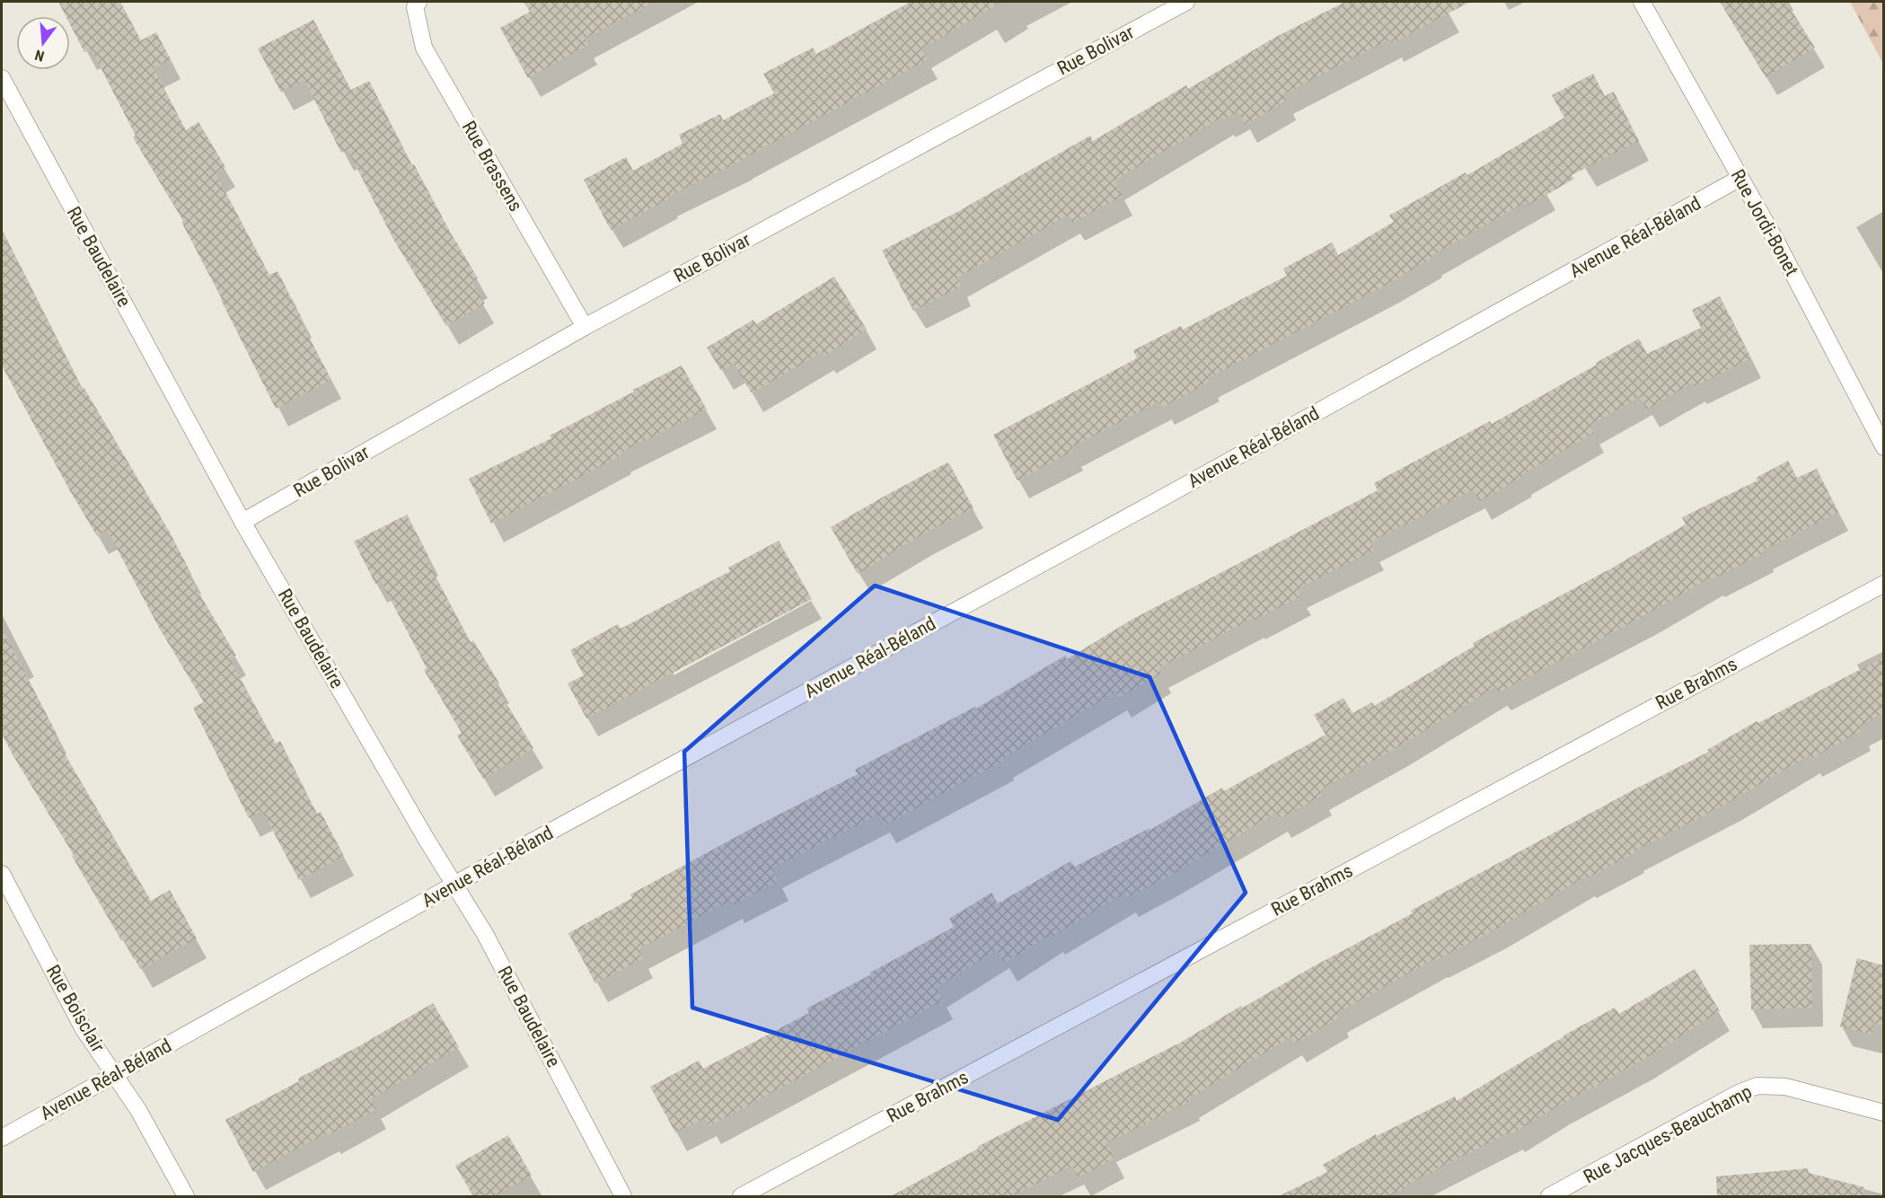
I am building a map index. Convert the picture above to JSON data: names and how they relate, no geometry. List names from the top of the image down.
{
  "streets": {
    "street": [
      "Rue Bolivar",
      "Rue Brassens",
      "Rue Jordi-Bonet",
      "Avenue Réal-Béland",
      "Rue Baudelaire",
      "Rue Brahms",
      "Rue Boisclair",
      "Rue Jacques-Beauchamp"
    ]
  },
  "crossings": [
    ["Rue Bolivar", "Rue Brassens"],
    ["Rue Bolivar", "Rue Baudelaire"],
    ["Rue Jordi-Bonet", "Avenue Réal-Béland"],
    ["Avenue Réal-Béland", "Rue Baudelaire"],
    ["Avenue Réal-Béland", "Rue Boisclair"]
  ],
  "north": "bottom"
}
